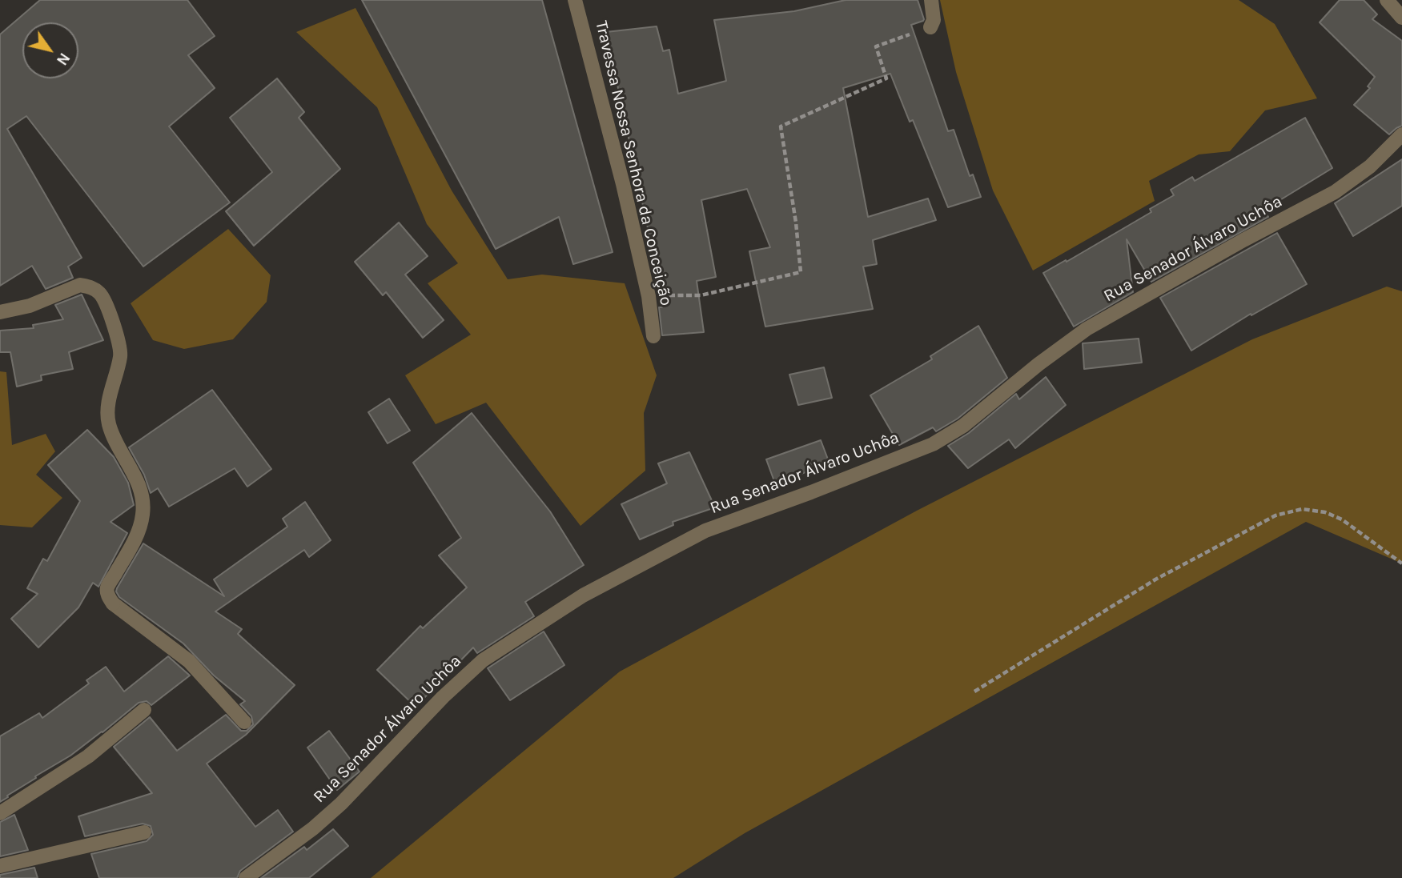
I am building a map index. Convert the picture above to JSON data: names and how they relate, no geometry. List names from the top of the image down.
{
  "streets": {
    "street": ["Travessa Nossa Senhora da Conceição", "Rua Senador Álvaro Uchôa"]
  },
  "north": "bottom right"
}
